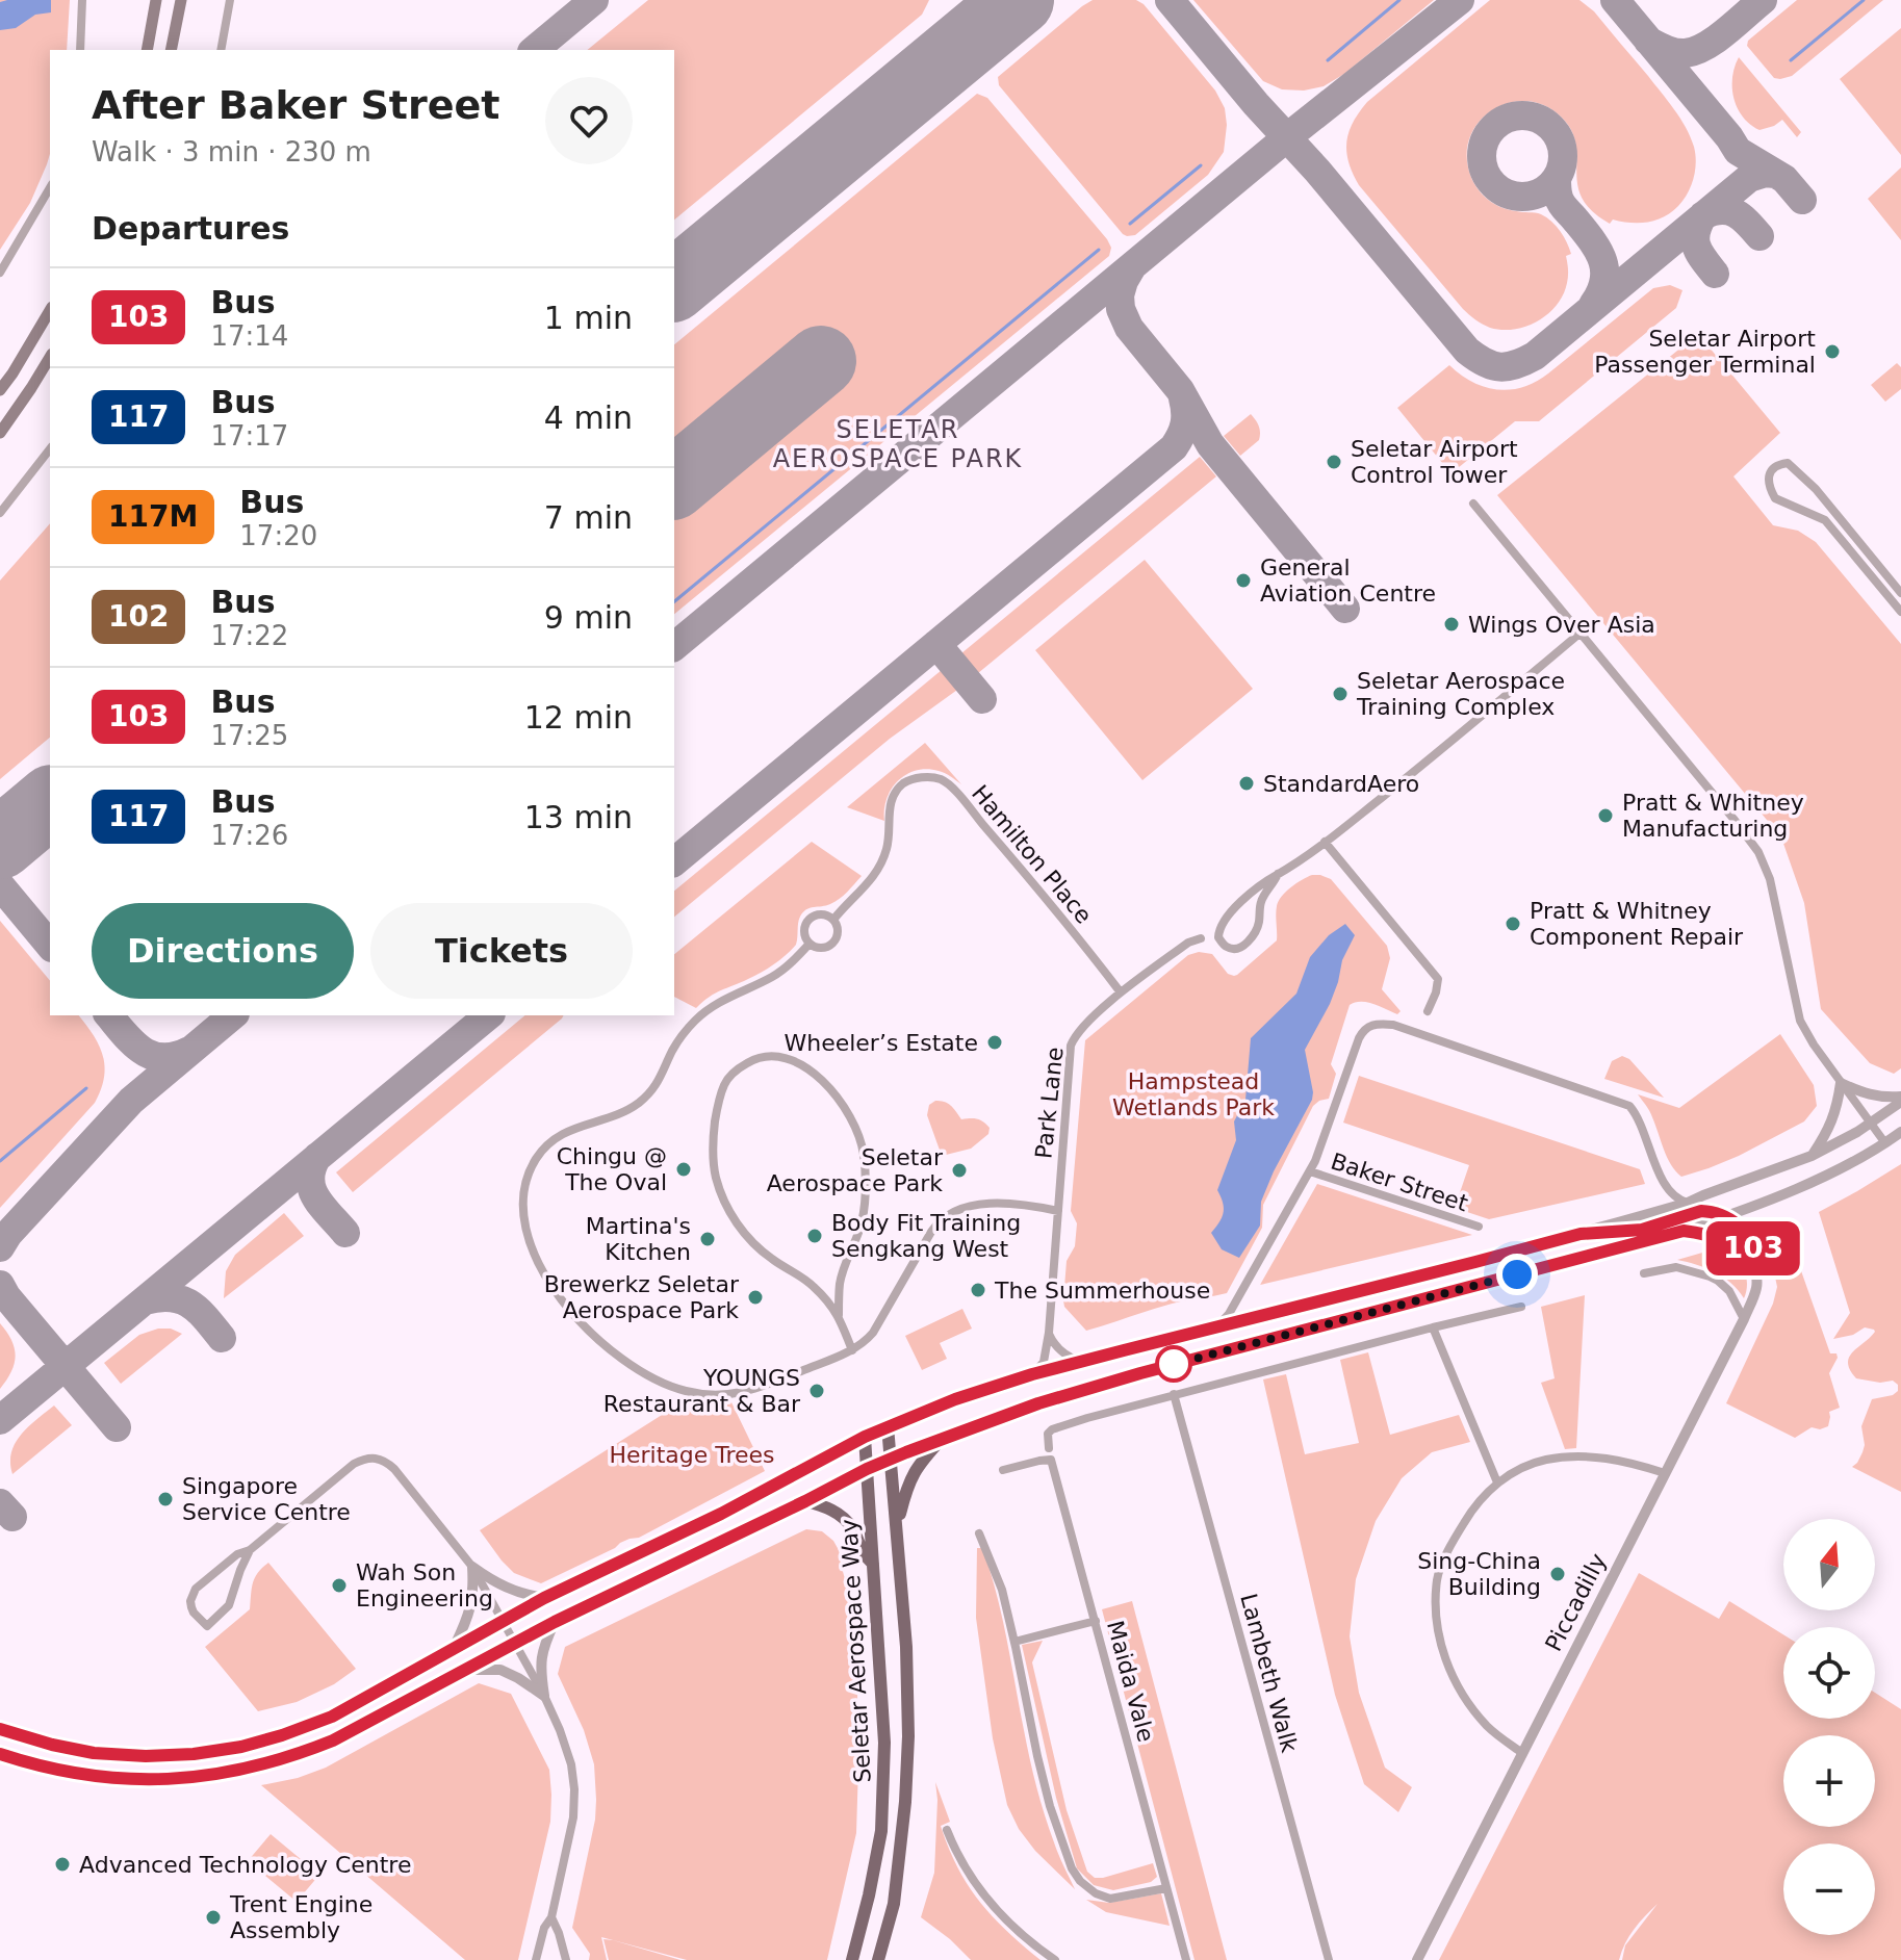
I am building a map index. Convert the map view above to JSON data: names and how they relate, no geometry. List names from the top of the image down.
{
  "streets": {
    "main road": ["Seletar Aerospace Way"],
    "street": [
      "Hamilton Place",
      "Park Lane",
      "Baker Street",
      "Piccadilly",
      "Lambeth Walk",
      "Maida Vale"
    ]
  },
  "crossings": [
    ["Hamilton Place", "Park Lane"]
  ],
  "districts": ["SELETAR AEROSPACE PARK"],
  "parks": ["Hampstead Wetlands Park", "Heritage Trees"],
  "places": [
    "Seletar Airport Passenger Terminal",
    "Seletar Airport Control Tower",
    "General Aviation Centre",
    "Wings Over Asia",
    "Seletar Aerospace Training Complex",
    "StandardAero",
    "Pratt & Whitney Manufacturing",
    "Pratt & Whitney Component Repair",
    "Wheeler’s Estate",
    "Chingu @ The Oval",
    "Seletar Aerospace Park",
    "Body Fit Training Sengkang West",
    "Martina's Kitchen",
    "The Summerhouse",
    "Brewerkz Seletar Aerospace Park",
    "YOUNGS Restaurant & Bar",
    "Singapore Service Centre",
    "Sing-China Building",
    "Wah Son Engineering",
    "Advanced Technology Centre",
    "Trent Engine Assembly"
  ],
  "lines": ["bus line 103"],
  "north": "top",
  "page": {
    "on_map": "103",
    "heading": [
      ["After Baker Street", "Walk · 3 min · 230 m"],
      "Departures"
    ],
    "list": [
      {
        "mark": "103",
        "name": "Bus",
        "note": "17:14",
        "value": "1 min"
      },
      {
        "mark": "117",
        "name": "Bus",
        "note": "17:17",
        "value": "4 min"
      },
      {
        "mark": "117M",
        "name": "Bus",
        "note": "17:20",
        "value": "7 min"
      },
      {
        "mark": "102",
        "name": "Bus",
        "note": "17:22",
        "value": "9 min"
      },
      {
        "mark": "103",
        "name": "Bus",
        "note": "17:25",
        "value": "12 min"
      },
      {
        "mark": "117",
        "name": "Bus",
        "note": "17:26",
        "value": "13 min"
      }
    ],
    "buttons": ["Directions", "Tickets"],
    "map_buttons": ["+", "−"]
  }
}
